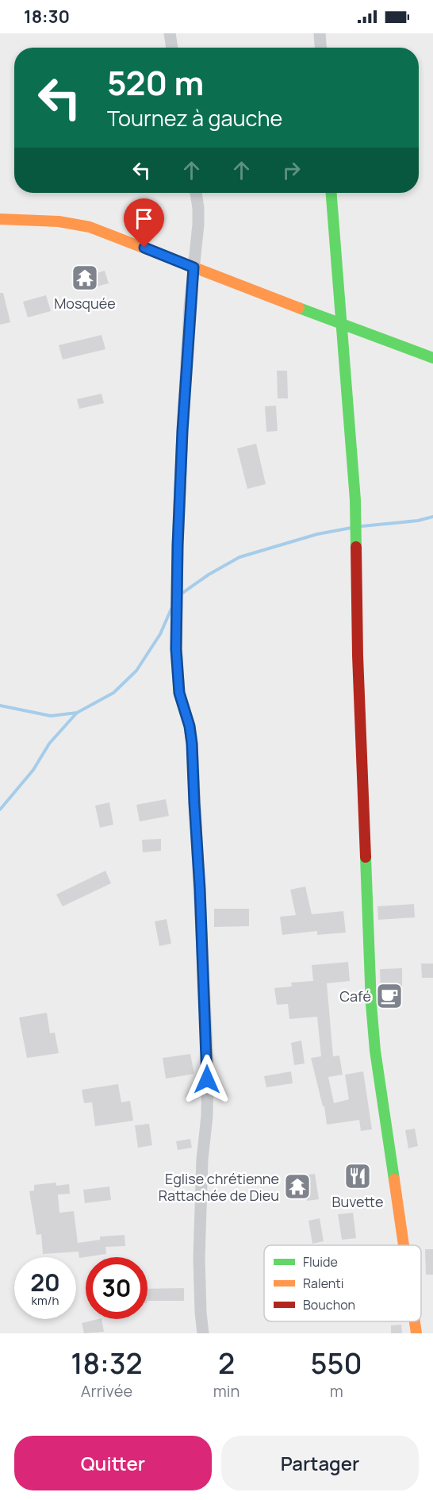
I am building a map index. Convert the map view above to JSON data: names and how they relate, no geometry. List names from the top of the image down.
{
  "places": {
    "temple": ["Mosquée", "Eglise chrétienne Rattachée de Dieu"],
    "cafe": ["Café"],
    "restaurant": ["Buvette"]
  },
  "legend": ["Fluide", "Ralenti", "Bouchon"],
  "page": {
    "status": "18:30",
    "turn": ["520 m", "Tournez à gauche"],
    "speed": "20 km/h",
    "limit": "30",
    "eta": [
      "18:32",
      "Arrivée",
      "2",
      "min",
      "550",
      "m"
    ],
    "buttons": ["Quitter", "Partager"]
  }
}
